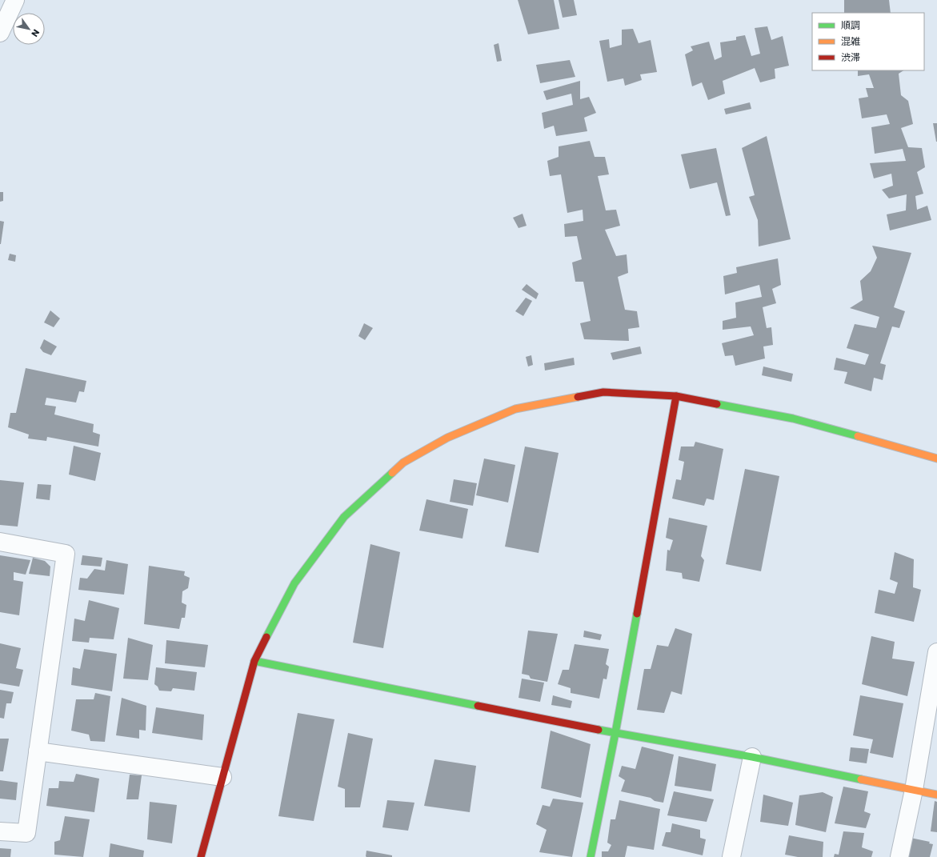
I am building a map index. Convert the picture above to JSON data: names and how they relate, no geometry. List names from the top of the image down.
{
  "legend": ["順調", "混雑", "渋滞"],
  "north": "bottom right"
}
